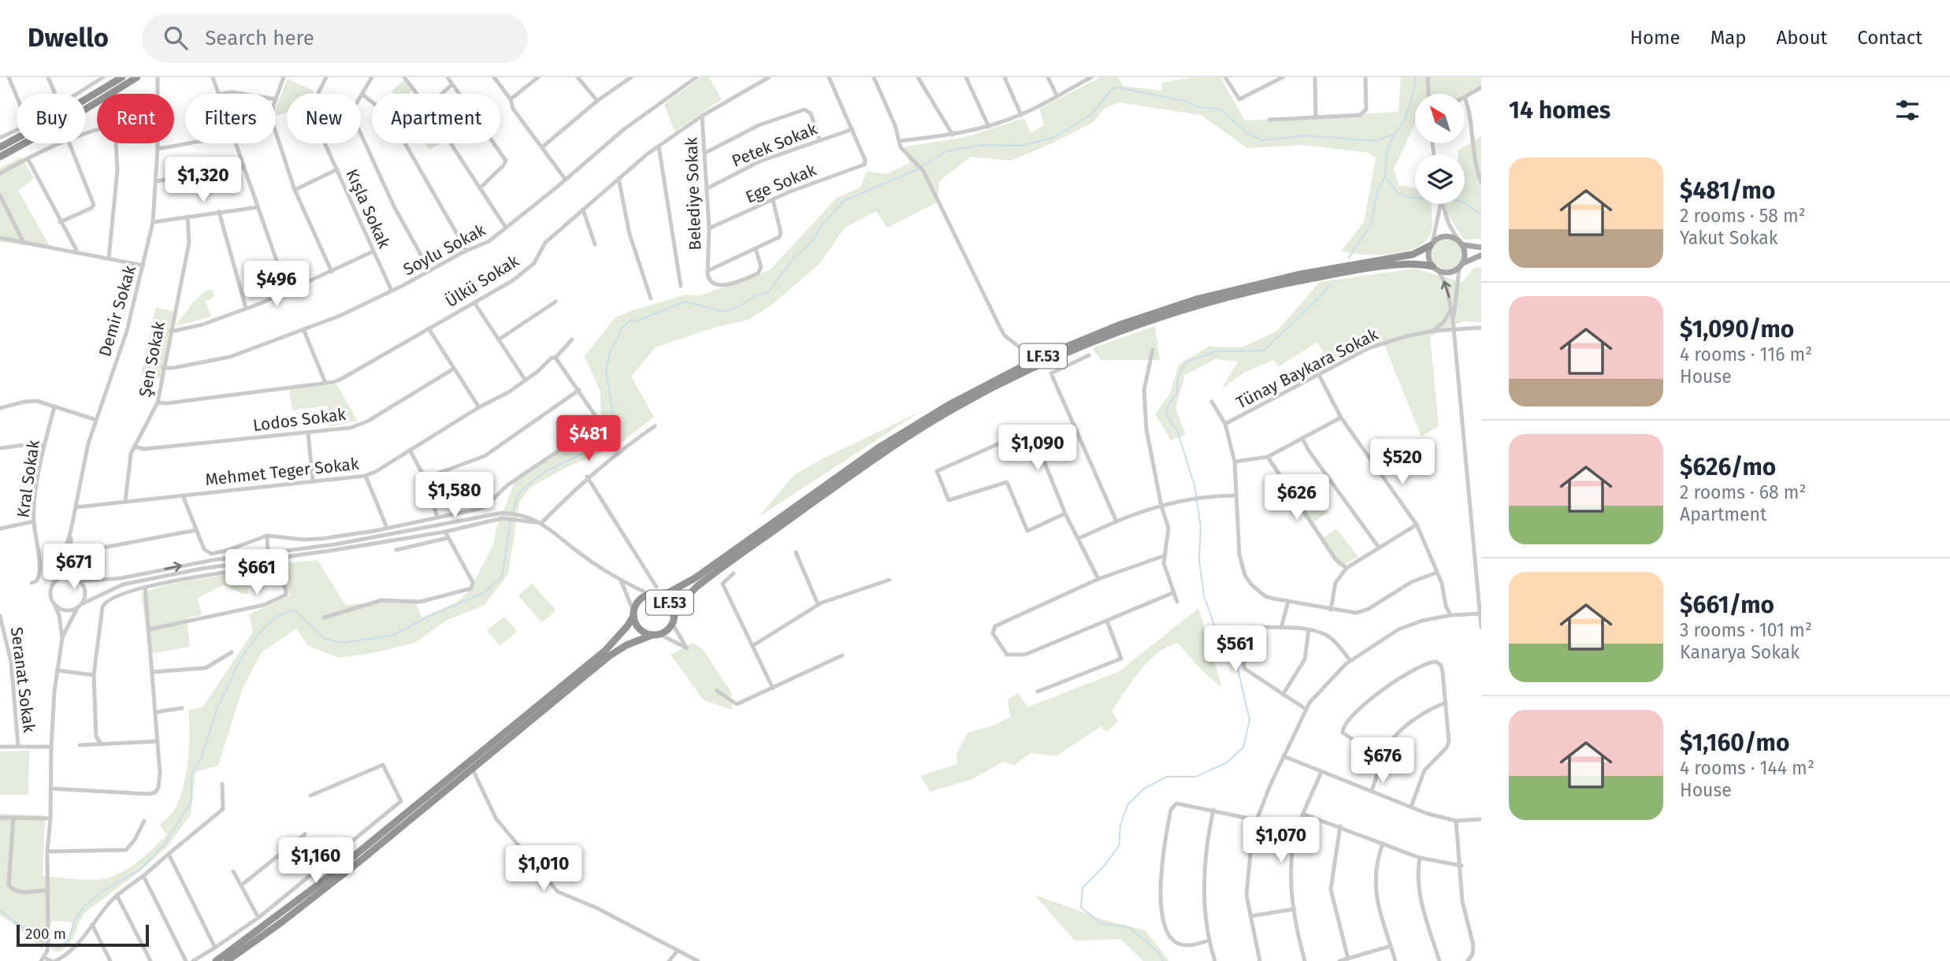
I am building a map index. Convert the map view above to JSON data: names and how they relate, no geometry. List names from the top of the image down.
{
  "streets": {
    "highway": ["LF.53"],
    "street": [
      "Petek Sokak",
      "Ege Sokak",
      "Belediye Sokak",
      "Kışla Sokak",
      "Soylu Sokak",
      "Ülkü Sokak",
      "Demir Sokak",
      "Şen Sokak",
      "Tünay Baykara Sokak",
      "Lodos Sokak",
      "Mehmet Teger Sokak",
      "Kral Sokak",
      "Seranat Sokak"
    ]
  },
  "crossings": [
    ["Petek Sokak", "Ege Sokak"],
    ["Petek Sokak", "Belediye Sokak"],
    ["Ege Sokak", "Belediye Sokak"],
    ["Belediye Sokak", "Ülkü Sokak"],
    ["Kışla Sokak", "Soylu Sokak"],
    ["Soylu Sokak", "Şen Sokak"],
    ["Ülkü Sokak", "Şen Sokak"],
    ["Demir Sokak", "Mehmet Teger Sokak"],
    ["Şen Sokak", "Lodos Sokak"],
    ["Şen Sokak", "Mehmet Teger Sokak"]
  ],
  "scale_bar": "200 m",
  "north": "top left",
  "page": {
    "header": "Dwello",
    "search": "Search here",
    "nav": [
      "Home",
      "Map",
      "About",
      "Contact"
    ],
    "heading": "14 homes",
    "chip": [
      "Buy",
      "Rent",
      "Filters",
      "New",
      "Apartment"
    ],
    "list": [
      {
        "name": "$481/mo",
        "note": "2 rooms · 58 m² · Yakut Sokak"
      },
      {
        "name": "$1,090/mo",
        "note": "4 rooms · 116 m² · House"
      },
      {
        "name": "$626/mo",
        "note": "2 rooms · 68 m² · Apartment"
      },
      {
        "name": "$661/mo",
        "note": "3 rooms · 101 m² · Kanarya Sokak"
      },
      {
        "name": "$1,160/mo",
        "note": "4 rooms · 144 m² · House"
      }
    ],
    "price": [
      "$1,320",
      "$496",
      "$481",
      "$1,090",
      "$520",
      "$1,580",
      "$626",
      "$671",
      "$661",
      "$561",
      "$676",
      "$1,070",
      "$1,160",
      "$1,010"
    ],
    "scale": "200 m"
  }
}
